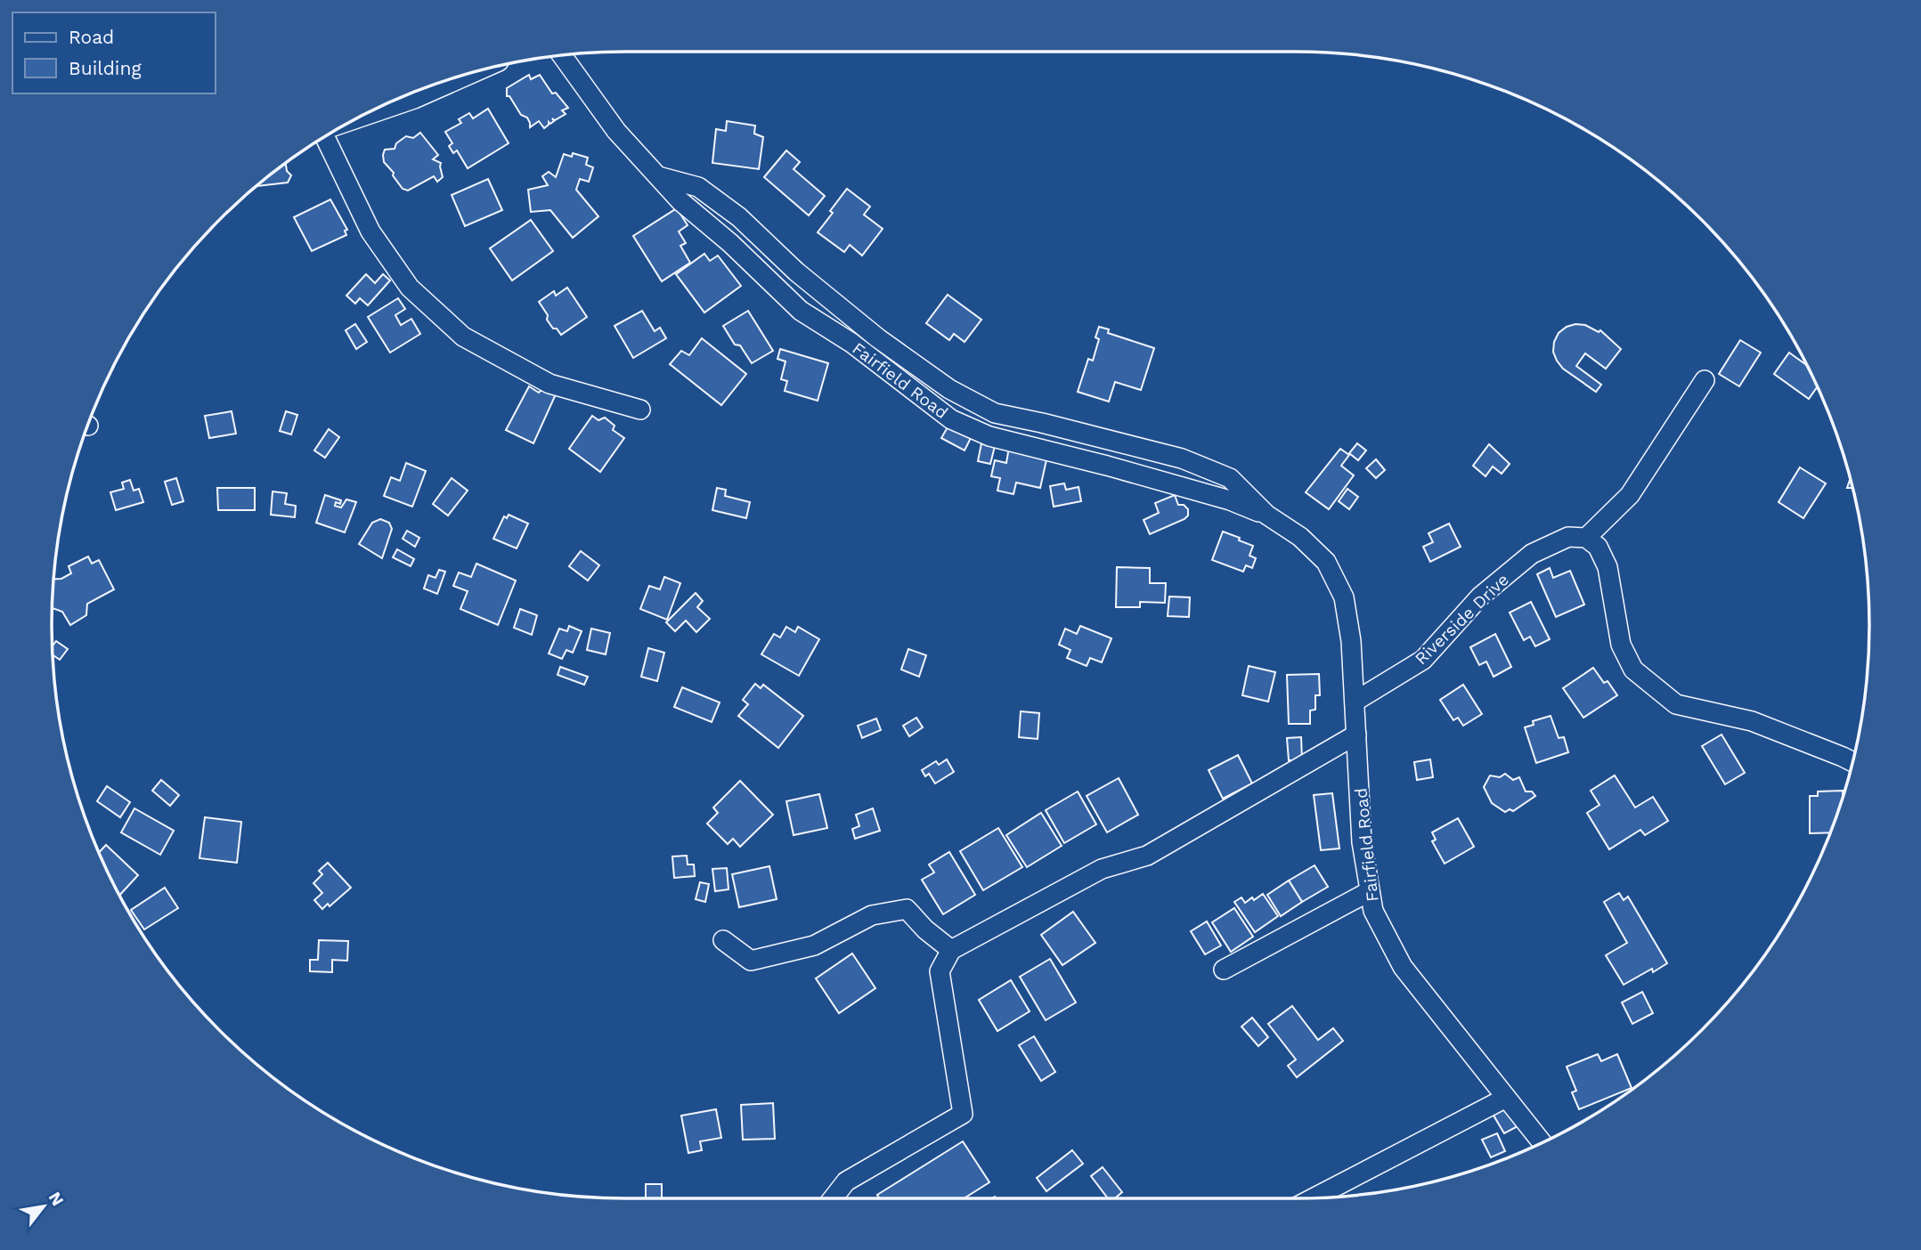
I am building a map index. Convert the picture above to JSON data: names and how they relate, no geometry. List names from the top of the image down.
{
  "streets": {
    "street": ["Fairfield Road", "Riverside Drive"]
  },
  "crossings": [
    ["Fairfield Road", "Riverside Drive"]
  ],
  "legend": ["Road", "Building"],
  "north": "top right"
}
